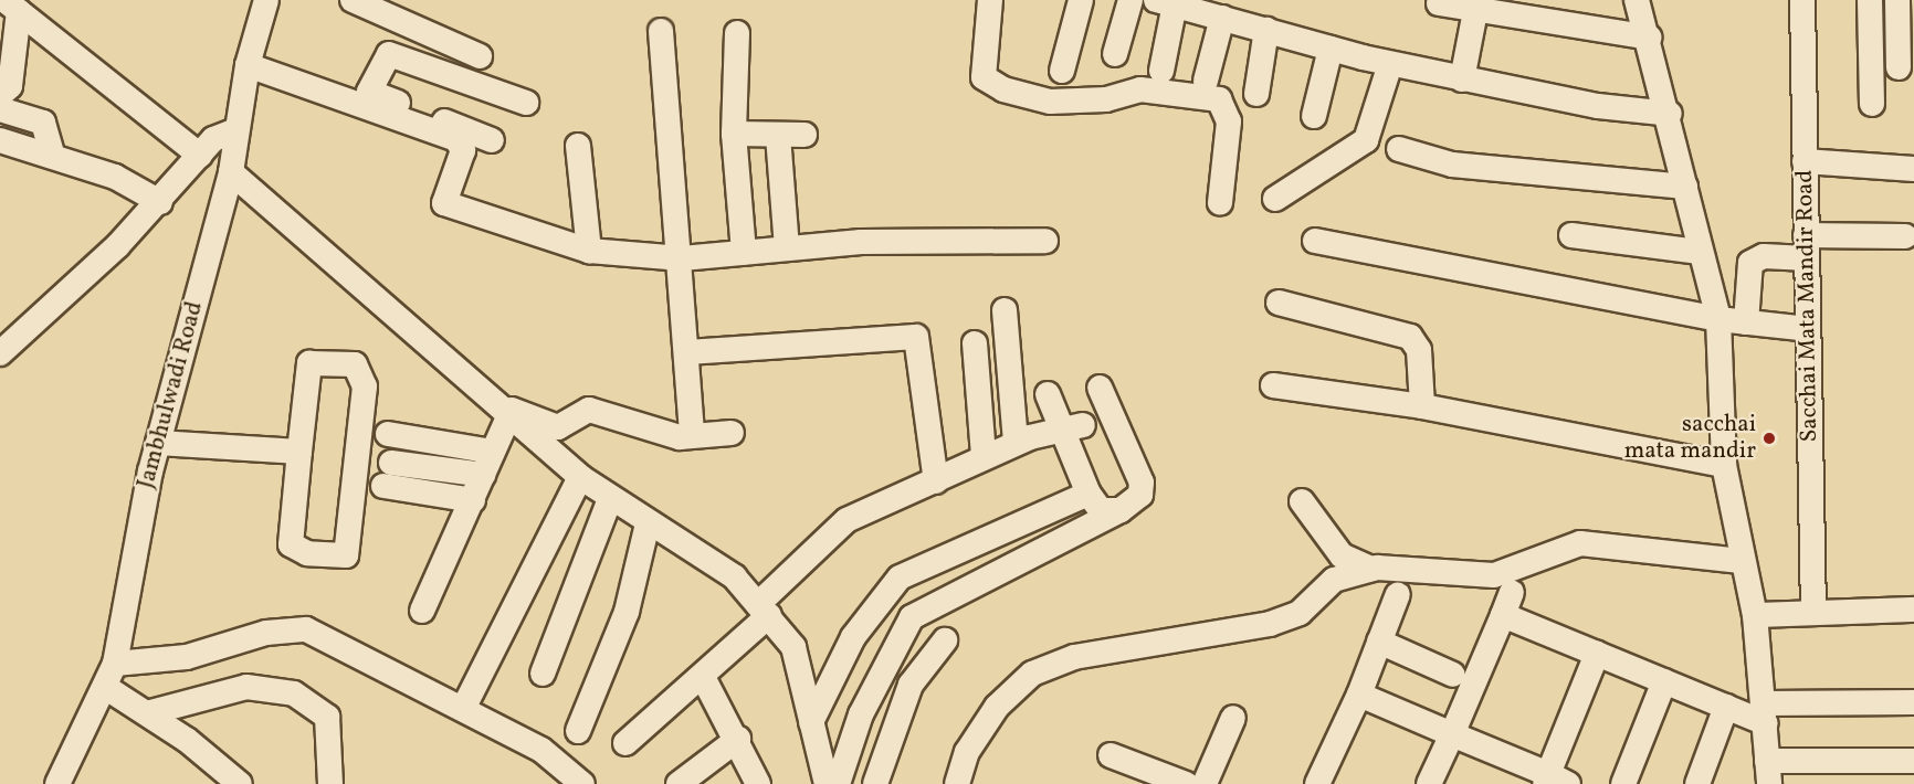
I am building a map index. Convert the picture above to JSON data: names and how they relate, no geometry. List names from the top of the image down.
{
  "streets": {
    "street": ["Sacchai Mata Mandir Road", "Jambhulwadi Road"]
  },
  "places": ["sacchai mata mandir"]
}
